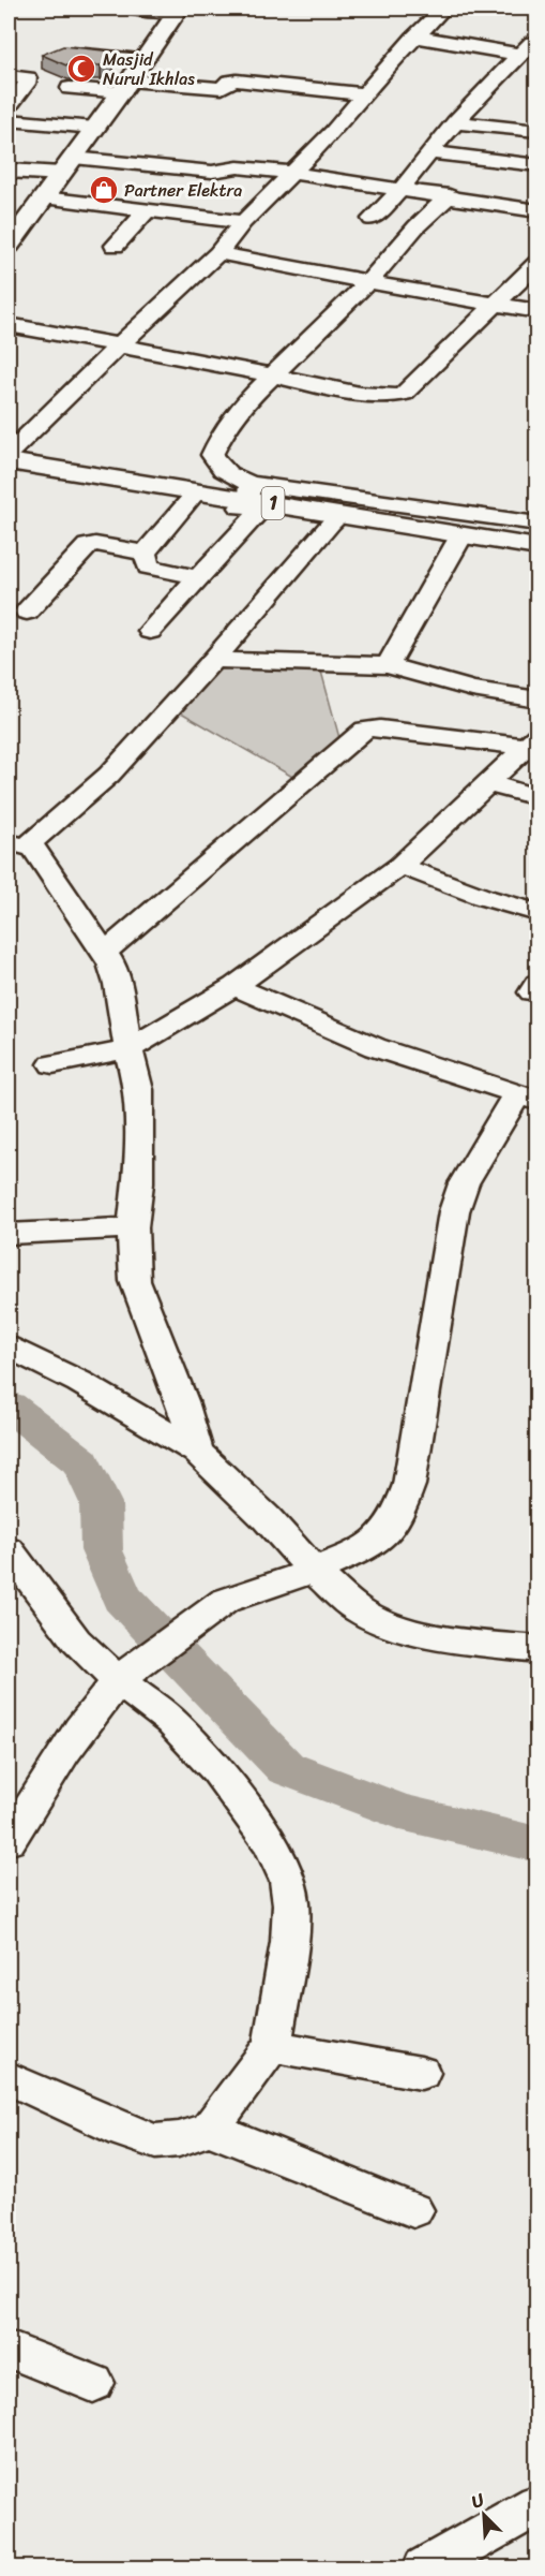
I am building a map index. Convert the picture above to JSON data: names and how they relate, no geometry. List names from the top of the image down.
{
  "streets": {
    "main road": ["1"]
  },
  "places": {
    "mosque": ["Masjid Nurul Ikhlas"],
    "shop": ["Partner Elektra"]
  },
  "north": "top left"
}
